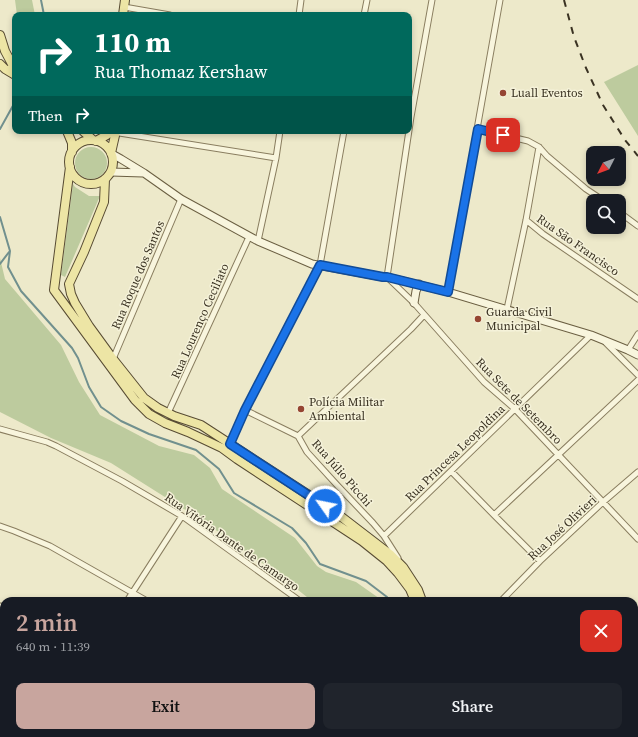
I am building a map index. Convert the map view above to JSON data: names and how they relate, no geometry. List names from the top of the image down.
{
  "streets": {
    "street": [
      "Rua São Francisco",
      "Rua Roque dos Santos",
      "Rua Lourenço Ceciliato",
      "Rua Sete de Setembro",
      "Rua Princesa Leopoldina",
      "Rua Júlio Picchi",
      "Rua José Olivieri",
      "Rua Vitória Dante de Camargo"
    ]
  },
  "crossings": [
    ["Rua Sete de Setembro", "Rua Princesa Leopoldina"],
    ["Rua Sete de Setembro", "Rua Júlio Picchi"],
    ["Rua Sete de Setembro", "Rua José Olivieri"],
    ["Rua Princesa Leopoldina", "Rua Júlio Picchi"]
  ],
  "places": ["Luall Eventos", "Guarda Civil Municipal", "Polícia Militar Ambiental"],
  "north": "bottom left",
  "page": {
    "turn": ["110 m", "Rua Thomaz Kershaw"],
    "then": "Then",
    "heading": ["2 min", "640 m · 11:39"],
    "buttons": ["Exit", "Share"]
  }
}
